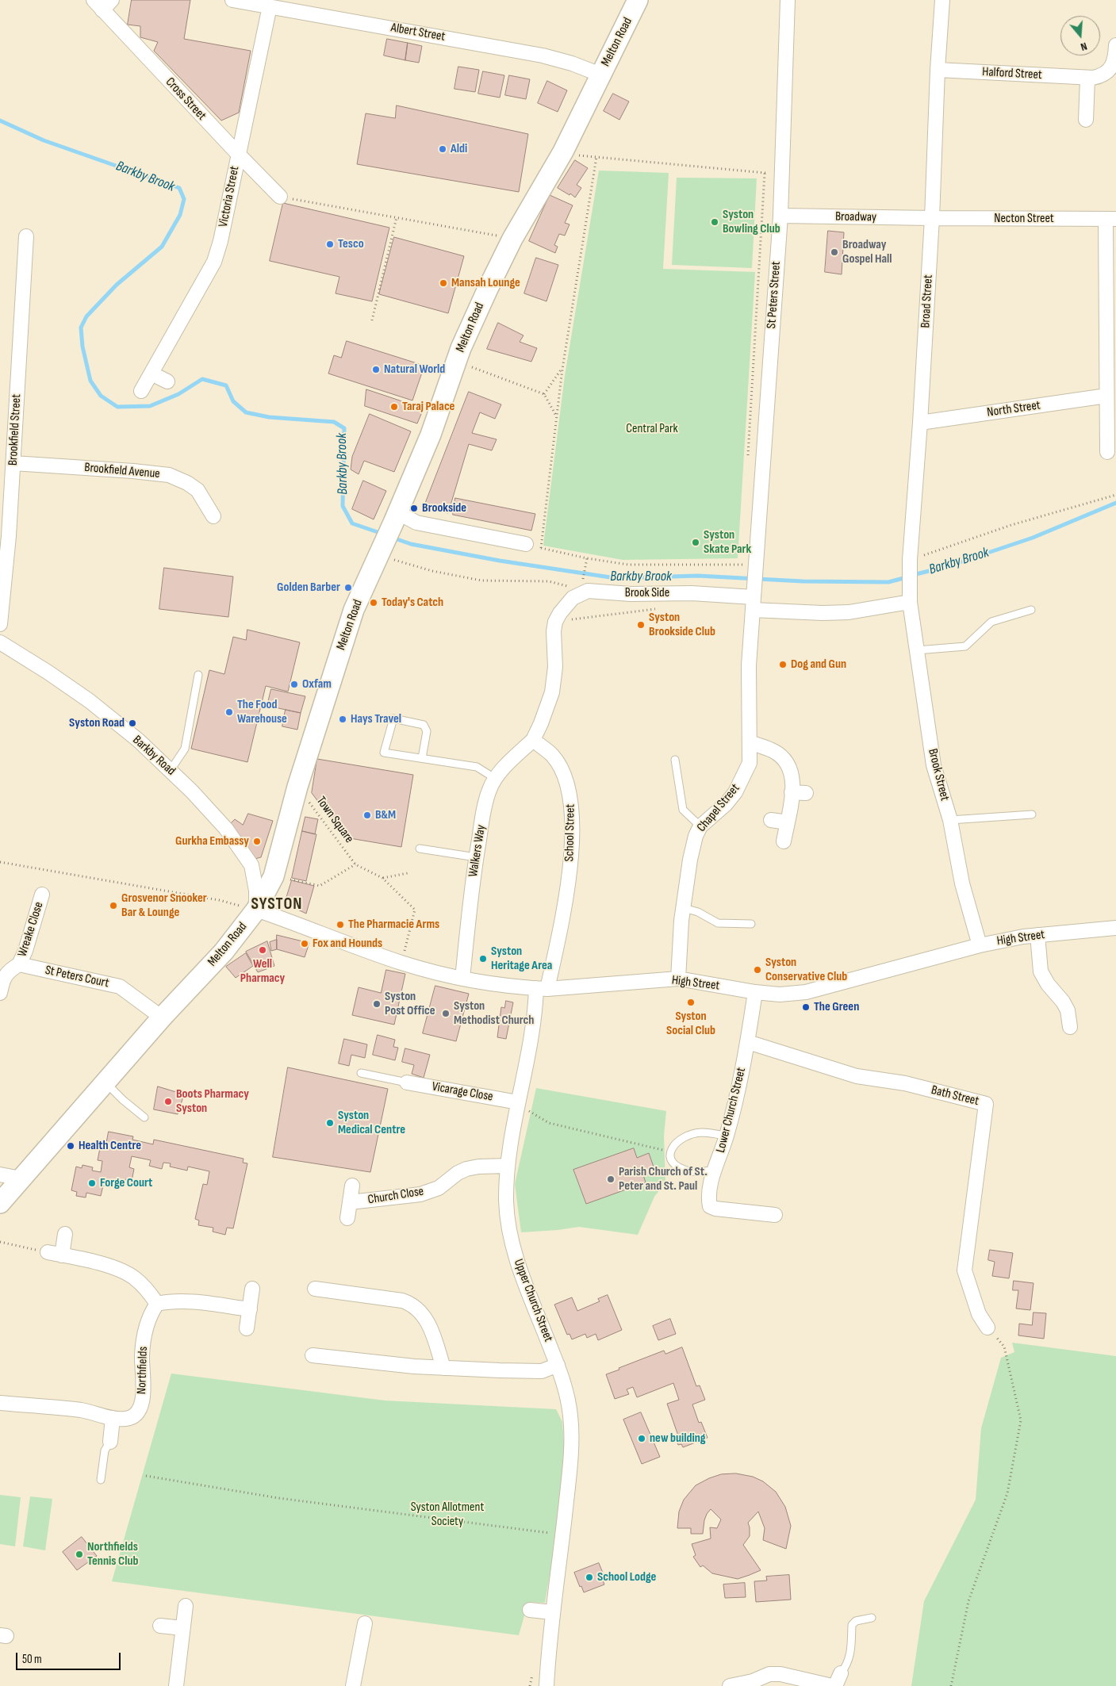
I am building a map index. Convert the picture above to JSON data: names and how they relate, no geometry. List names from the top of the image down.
{
  "streets": {
    "street": [
      "Albert Street",
      "Melton Road",
      "Halford Street",
      "Cross Street",
      "Victoria Street",
      "Broadway",
      "Necton Street",
      "St Peters Street",
      "Broad Street",
      "North Street",
      "Brookfield Street",
      "Brookfield Avenue",
      "Brook Side",
      "Barkby Road",
      "Brook Street",
      "Chapel Street",
      "School Street",
      "Walkers Way",
      "Wreake Close",
      "High Street",
      "St Peters Court",
      "Vicarage Close",
      "Bath Street",
      "Lower Church Street",
      "Church Close",
      "Upper Church Street",
      "Northfields"
    ],
    "path": ["Town Square"]
  },
  "crossings": [
    ["Albert Street", "Melton Road"],
    ["Albert Street", "Victoria Street"],
    ["Melton Road", "Barkby Road"],
    ["Melton Road", "Town Square"],
    ["Melton Road", "High Street"],
    ["Melton Road", "St Peters Court"],
    ["Halford Street", "Broad Street"],
    ["Cross Street", "Victoria Street"],
    ["Broadway", "Necton Street"],
    ["Broadway", "St Peters Street"],
    ["Broadway", "Broad Street"],
    ["Necton Street", "Broad Street"],
    ["St Peters Street", "Brook Side"],
    ["St Peters Street", "Chapel Street"],
    ["Broad Street", "North Street"],
    ["Broad Street", "Brook Side"],
    ["Broad Street", "Brook Street"],
    ["Brookfield Street", "Brookfield Avenue"],
    ["Brook Side", "Brook Street"],
    ["Brook Side", "Chapel Street"],
    ["Barkby Road", "High Street"],
    ["Brook Street", "High Street"],
    ["Chapel Street", "High Street"],
    ["Town Square", "High Street"],
    ["School Street", "Walkers Way"],
    ["School Street", "High Street"],
    ["School Street", "Upper Church Street"],
    ["Walkers Way", "High Street"],
    ["Wreake Close", "St Peters Court"],
    ["High Street", "Upper Church Street"],
    ["Vicarage Close", "Upper Church Street"],
    ["Bath Street", "Lower Church Street"],
    ["Church Close", "Upper Church Street"]
  ],
  "districts": ["SYSTON"],
  "water": ["Barkby Brook"],
  "parks": ["Central Park", "Syston Allotment Society"],
  "places": [
    "Aldi",
    "Syston Bowling Club",
    "Tesco",
    "Broadway Gospel Hall",
    "Mansah Lounge",
    "Natural World",
    "Taraj Palace",
    "Brookside",
    "Syston Skate Park",
    "Golden Barber",
    "Today's Catch",
    "Syston Brookside Club",
    "Dog and Gun",
    "Oxfam",
    "The Food Warehouse",
    "Hays Travel",
    "Syston Road",
    "B&M",
    "Gurkha Embassy",
    "Grosvenor Snooker Bar & Lounge",
    "The Pharmacie Arms",
    "Fox and Hounds",
    "Well Pharmacy",
    "Syston Heritage Area",
    "Syston Conservative Club",
    "Syston Social Club",
    "Syston Post Office",
    "The Green",
    "Syston Methodist Church",
    "Boots Pharmacy Syston",
    "Syston Medical Centre",
    "Health Centre",
    "Parish Church of St. Peter and St. Paul",
    "Forge Court",
    "new building",
    "Northfields Tennis Club",
    "School Lodge"
  ],
  "scale_bar": "50 m",
  "north": "bottom"
}
